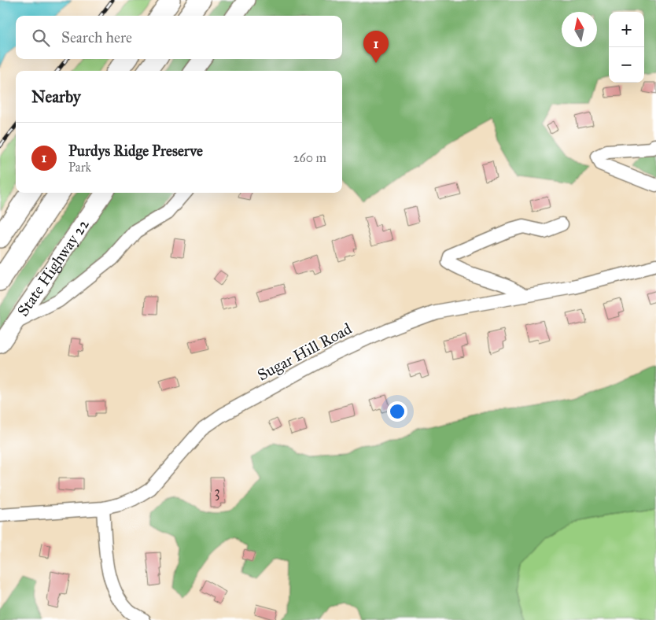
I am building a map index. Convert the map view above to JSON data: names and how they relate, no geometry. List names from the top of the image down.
{
  "streets": {
    "main road": ["State Highway 22"],
    "street": ["Sugar Hill Road"]
  },
  "house_numbers": ["3"],
  "north": "top",
  "page": {
    "map_buttons": ["+", "−"],
    "search": "Search here",
    "pins": "1",
    "heading": "Nearby",
    "list": [
      {
        "mark": "1",
        "name": "Purdys Ridge Preserve",
        "note": "Park",
        "value": "260 m"
      }
    ]
  }
}
